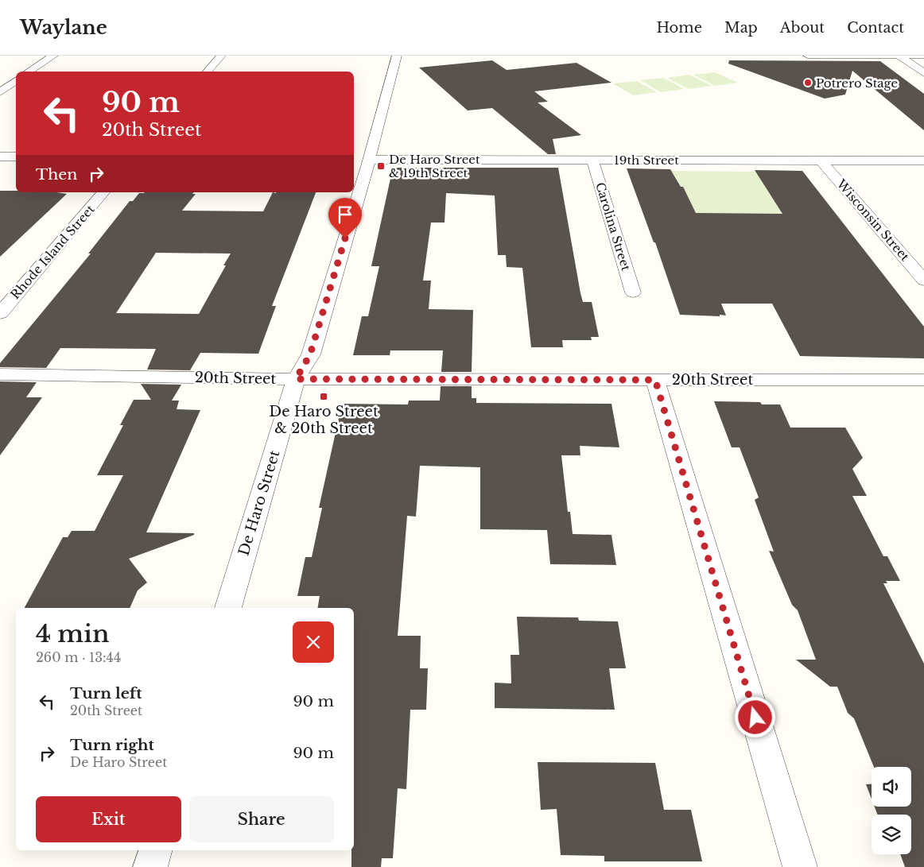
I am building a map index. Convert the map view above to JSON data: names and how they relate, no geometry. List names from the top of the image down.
{
  "streets": {
    "street": [
      "19th Street",
      "Wisconsin Street",
      "Carolina Street",
      "Rhode Island Street",
      "20th Street",
      "De Haro Street"
    ]
  },
  "crossings": [
    ["19th Street", "Wisconsin Street"],
    ["19th Street", "Carolina Street"],
    ["19th Street", "De Haro Street"],
    ["20th Street", "De Haro Street"]
  ],
  "places": {
    "other": ["Potrero Stage"],
    "transit": ["De Haro Street & 19th Street", "De Haro Street & 20th Street"]
  },
  "page": {
    "header": "Waylane",
    "nav": [
      "Home",
      "Map",
      "About",
      "Contact"
    ],
    "turn": ["90 m", "20th Street"],
    "then": "Then",
    "heading": ["4 min", "260 m · 13:44"],
    "list": [
      {
        "name": "Turn left",
        "note": "20th Street",
        "value": "90 m"
      },
      {
        "name": "Turn right",
        "note": "De Haro Street",
        "value": "90 m"
      }
    ],
    "buttons": ["Exit", "Share"]
  }
}
